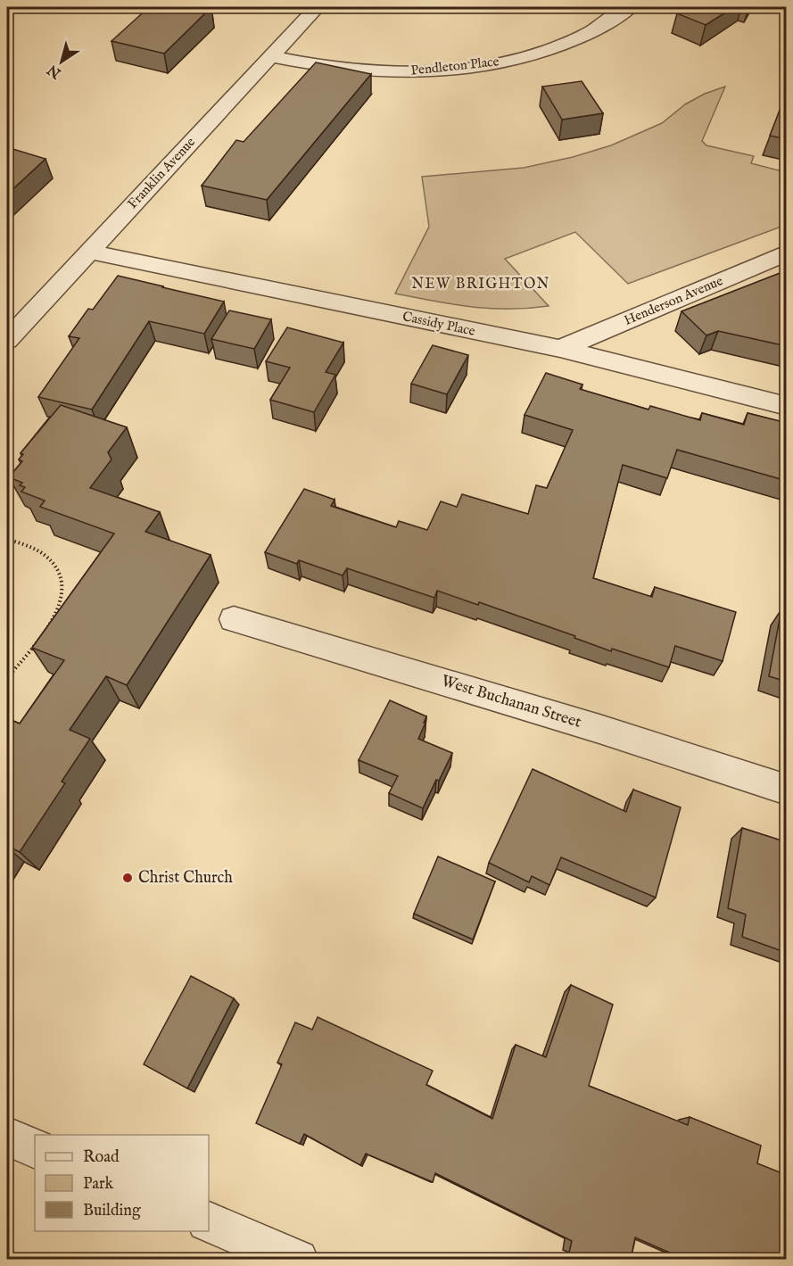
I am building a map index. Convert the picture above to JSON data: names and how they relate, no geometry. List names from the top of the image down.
{
  "streets": {
    "street": [
      "Pendleton Place",
      "Franklin Avenue",
      "Henderson Avenue",
      "Cassidy Place",
      "West Buchanan Street"
    ]
  },
  "crossings": [
    ["Pendleton Place", "Franklin Avenue"],
    ["Franklin Avenue", "Cassidy Place"],
    ["Henderson Avenue", "Cassidy Place"]
  ],
  "districts": ["NEW BRIGHTON"],
  "places": ["Christ Church"],
  "legend": ["Road", "Park", "Building"],
  "north": "bottom left"
}
